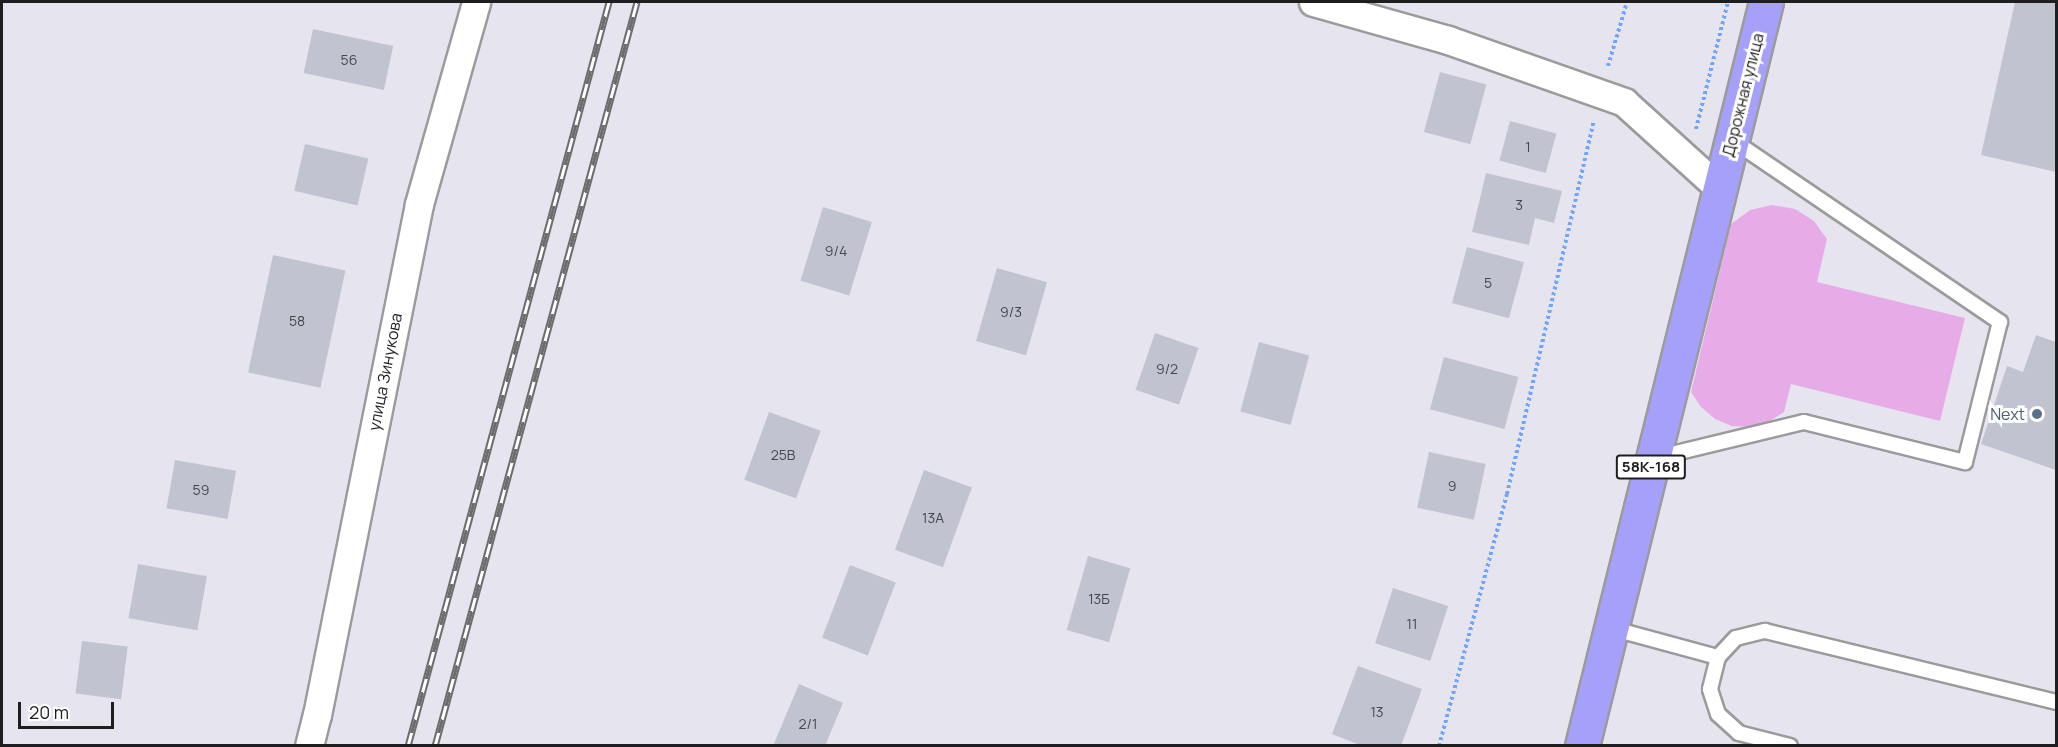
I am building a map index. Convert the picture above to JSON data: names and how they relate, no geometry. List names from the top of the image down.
{
  "streets": {
    "main road": ["Дорожная улица", "58К-168"],
    "street": ["улица Зинукова"]
  },
  "crossings": [
    ["Дорожная улица", "58К-168"]
  ],
  "places": ["Next"],
  "house_numbers": [
    "56",
    "1",
    "3",
    "9/4",
    "5",
    "9/3",
    "58",
    "9/2",
    "25В",
    "9",
    "59",
    "13А",
    "13Б",
    "11",
    "13",
    "2/1"
  ],
  "scale_bar": "20 m"
}
